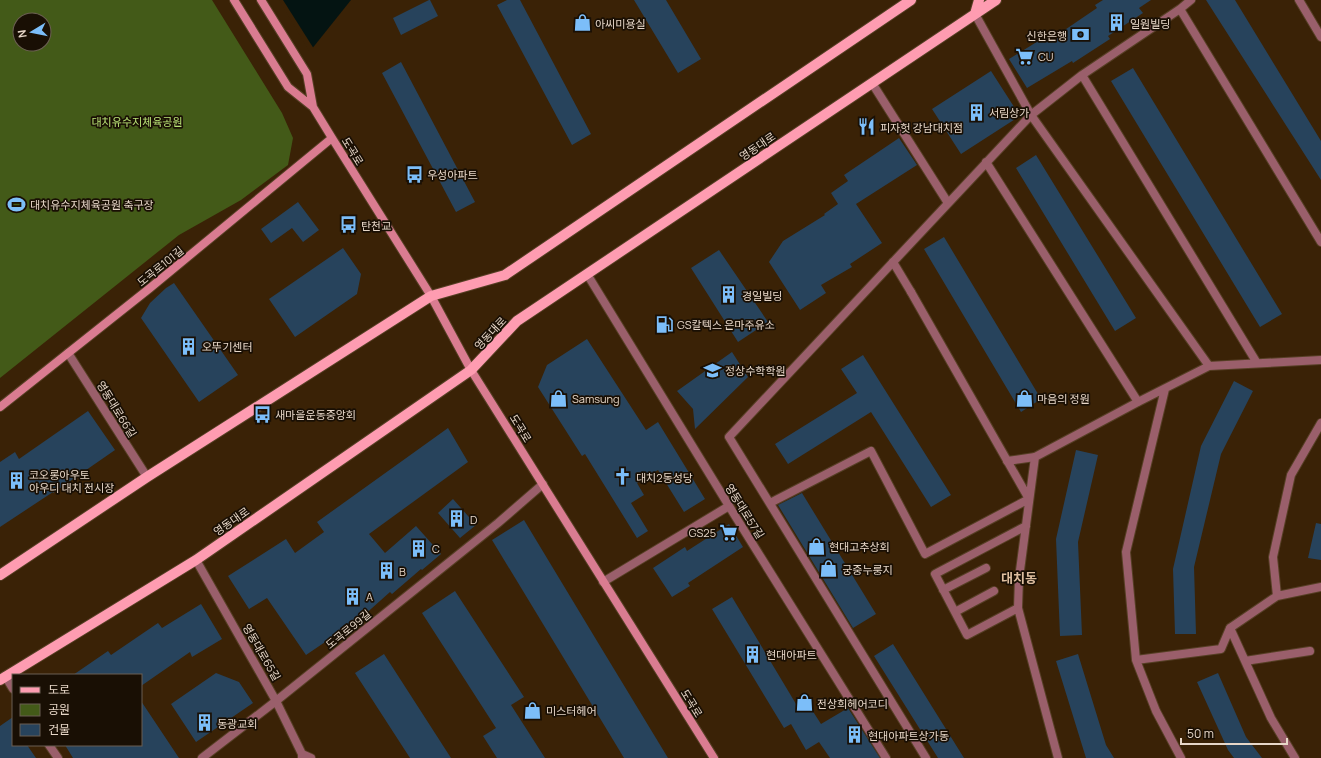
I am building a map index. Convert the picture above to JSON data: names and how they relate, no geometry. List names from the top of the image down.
{
  "streets": {
    "main road": ["영동대로", "도곡로", "도곡로101길"],
    "street": [
      "영동대로66길",
      "영동대로57길",
      "도곡로99길",
      "영동대로65길"
    ]
  },
  "crossings": [
    ["영동대로", "도곡로"],
    ["영동대로", "영동대로57길"],
    ["영동대로", "영동대로65길"],
    ["도곡로", "도곡로101길"],
    ["도곡로", "도곡로99길"],
    ["도곡로101길", "영동대로66길"],
    ["도곡로99길", "영동대로65길"]
  ],
  "districts": ["대치동"],
  "parks": ["대치유수지체육공원"],
  "places": {
    "shop": [
      "아씨미용실",
      "Samsung",
      "마음의 정원",
      "현대고추상회",
      "궁중누룽지",
      "전상희헤어코디",
      "미스터헤어"
    ],
    "building": [
      "일원빌딩",
      "서림상가",
      "경일빌딩",
      "오뚜기센터",
      "코오롱아우토 아우디 대치 전시장",
      "D",
      "C",
      "B",
      "A",
      "현대아파트",
      "동광교회",
      "현대아파트상가동"
    ],
    "bank": ["신한은행"],
    "supermarket": ["CU", "GS25"],
    "restaurant": ["피자헛 강남대치점"],
    "bus stop": ["우성아파트", "탄천교", "새마을운동중앙회"],
    "sports": ["대치유수지체육공원 축구장"],
    "fuel station": ["GS칼텍스 은마주유소"],
    "school or university": ["정상수학학원"],
    "church": ["대치2동성당"]
  },
  "legend": ["도로", "공원", "건물"],
  "scale_bar": "50 m",
  "north": "left"
}
